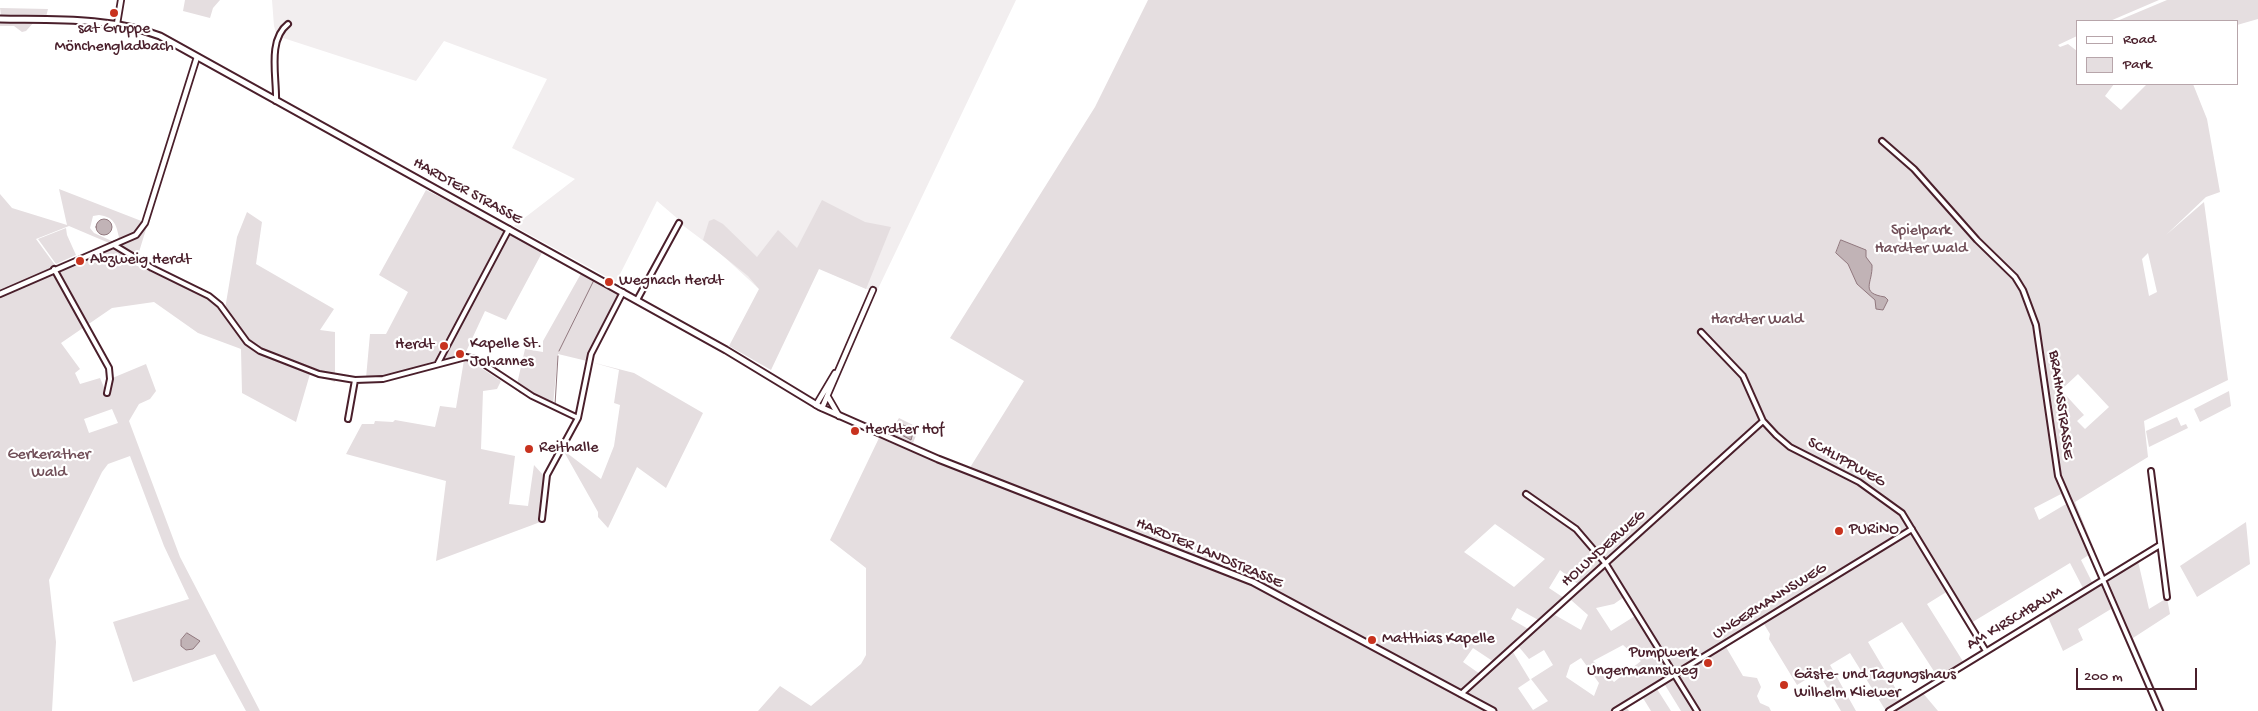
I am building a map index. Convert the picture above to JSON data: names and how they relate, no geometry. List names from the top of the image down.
{
  "streets": {
    "main road": ["HARDTER STRASSE", "HARDTER LANDSTRASSE"],
    "street": [
      "BRAHMSSTRASSE",
      "SCHLIPPWEG",
      "HOLUNDERWEG",
      "UNGERMANNSWEG",
      "AM KIRSCHBAUM"
    ]
  },
  "crossings": [
    ["HARDTER STRASSE", "HARDTER LANDSTRASSE"],
    ["BRAHMSSTRASSE", "AM KIRSCHBAUM"],
    ["SCHLIPPWEG", "HOLUNDERWEG"],
    ["SCHLIPPWEG", "UNGERMANNSWEG"],
    ["SCHLIPPWEG", "AM KIRSCHBAUM"],
    ["HOLUNDERWEG", "HARDTER LANDSTRASSE"]
  ],
  "parks": ["Spielpark Hardter Wald", "Hardter Wald", "Gerkerather Wald"],
  "places": [
    "sat Gruppe Mönchengladbach",
    "Abzweig Herdt",
    "Wegnach Herdt",
    "Herdt",
    "Kapelle St. Johannes",
    "Herdter Hof",
    "Reithalle",
    "PURiNO",
    "Matthias Kapelle",
    "Pumpwerk Ungermannsweg",
    "Gäste- und Tagungshaus Wilhelm Kliewer"
  ],
  "legend": ["Road", "Park"],
  "scale_bar": "200 m"
}
